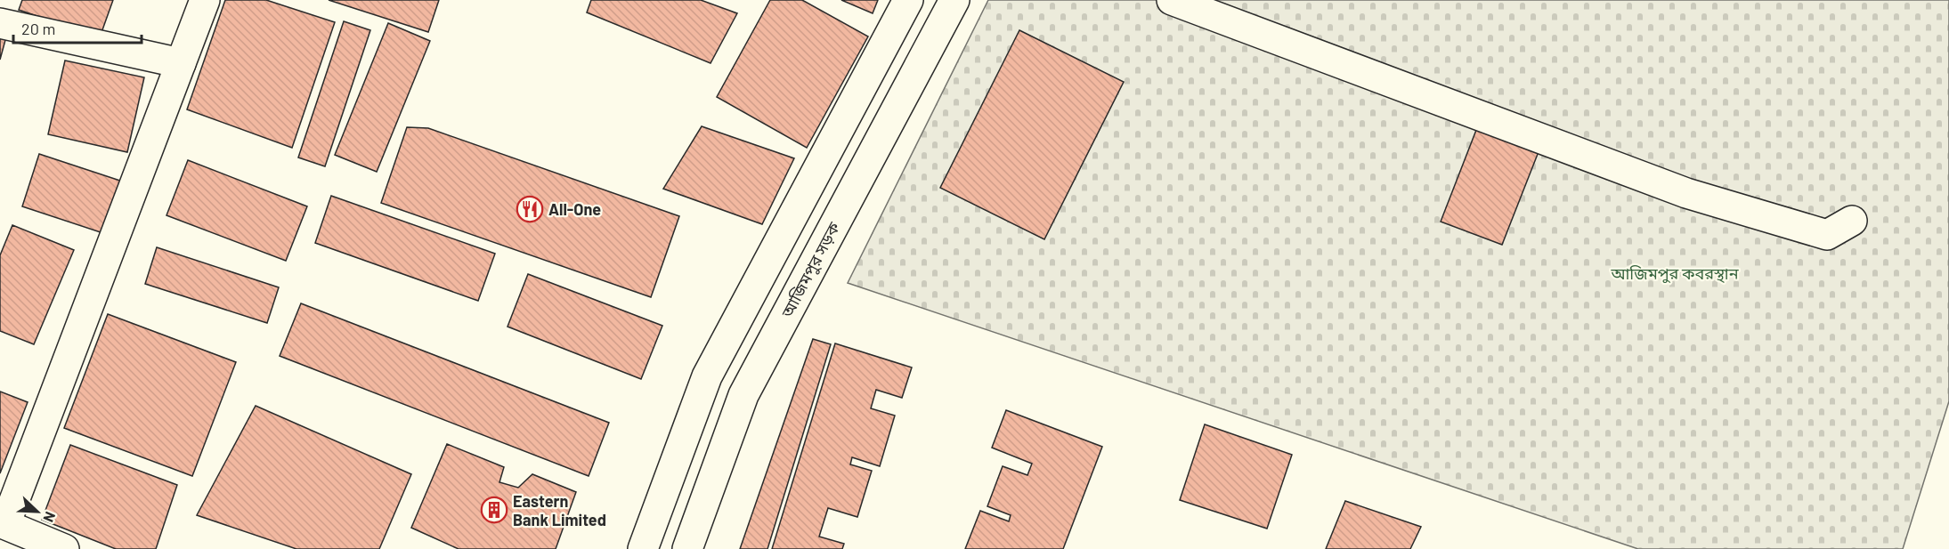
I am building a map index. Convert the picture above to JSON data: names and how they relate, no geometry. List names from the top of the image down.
{
  "streets": {
    "street": ["আজিমপুর সড়ক"]
  },
  "parks": ["আজিমপুর কবরস্থান"],
  "places": {
    "restaurant": ["All-One"],
    "building": ["Eastern Bank Limited"]
  },
  "scale_bar": "20 m",
  "north": "bottom right"
}
